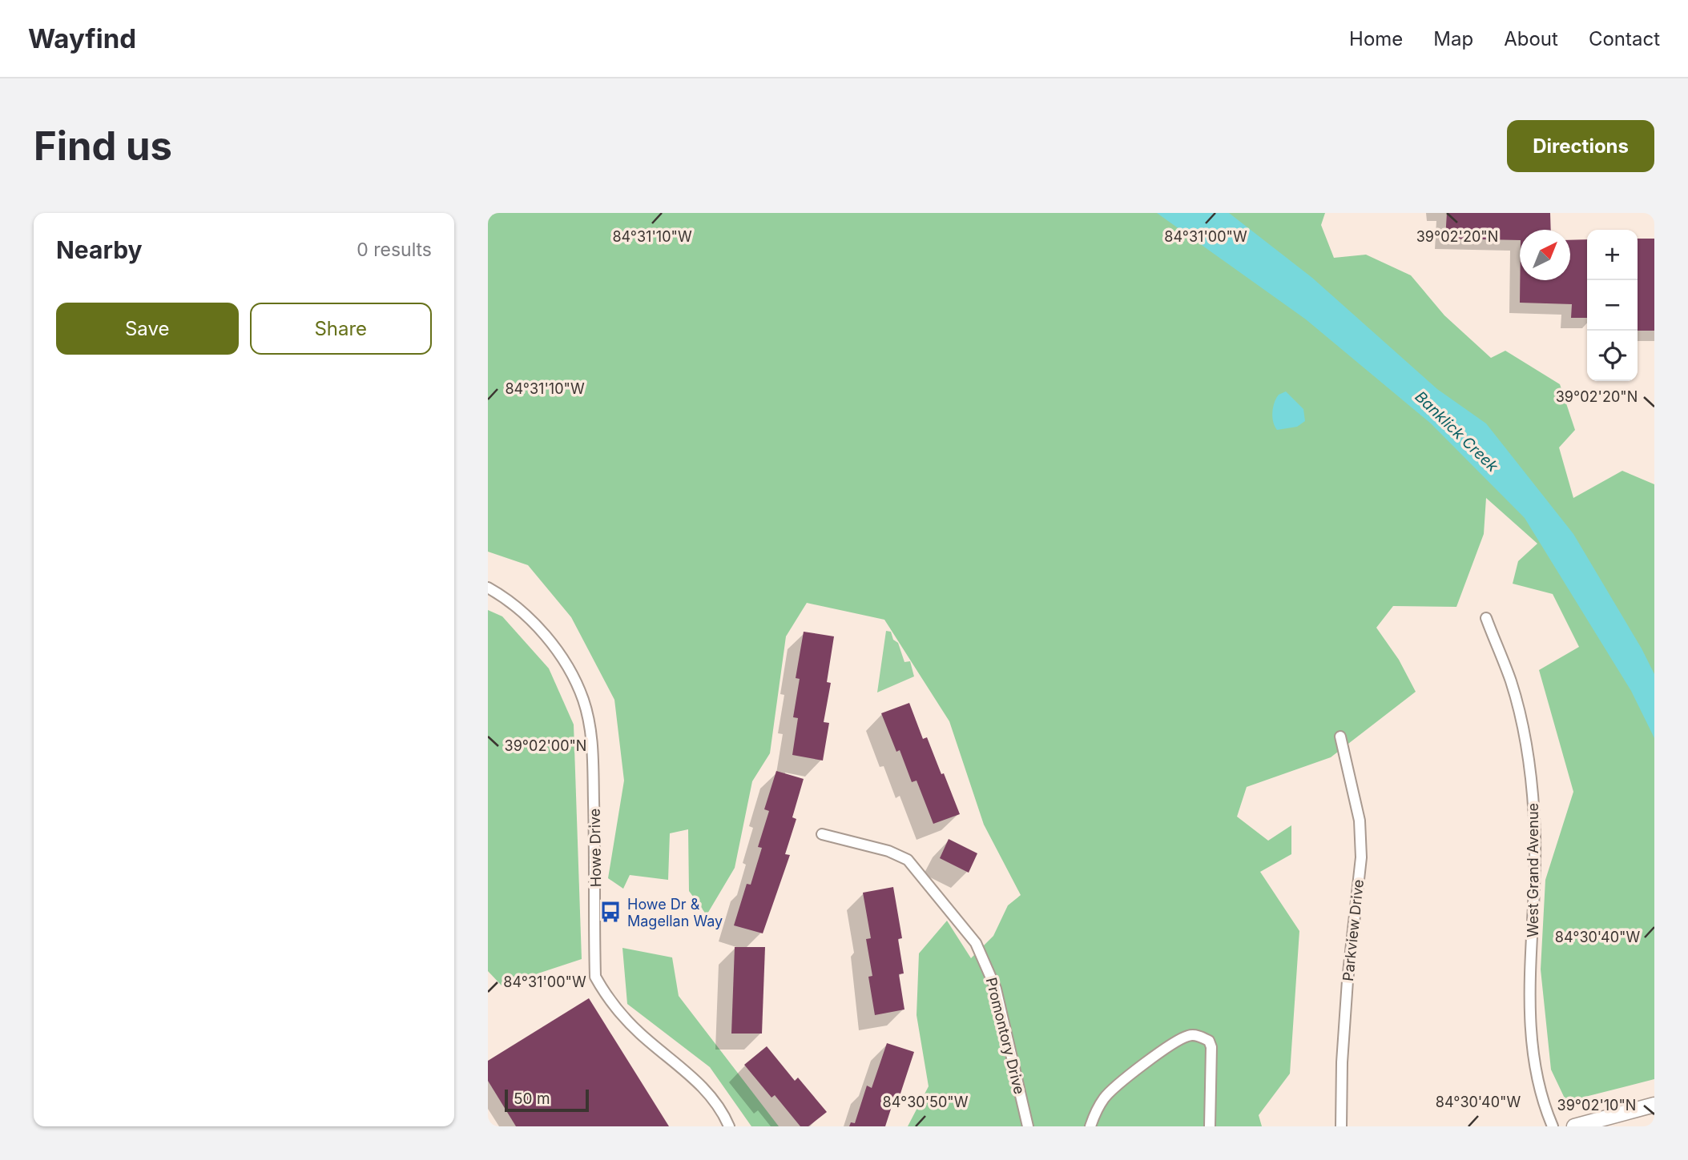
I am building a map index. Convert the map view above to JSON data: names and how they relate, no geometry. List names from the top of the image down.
{
  "streets": {
    "street": [
      "Howe Drive",
      "West Grand Avenue",
      "Parkview Drive",
      "Promontory Drive"
    ]
  },
  "water": ["Banklick Creek"],
  "places": {
    "bus stop": ["Howe Dr & Magellan Way"]
  },
  "scale_bar": "50 m",
  "north": "top right",
  "page": {
    "header": "Wayfind",
    "nav": [
      "Home",
      "Map",
      "About",
      "Contact"
    ],
    "buttons": [
      "Directions",
      ["Save", "Share"]
    ],
    "title": "Find us",
    "heading": ["Nearby", "0 results"],
    "map_buttons": ["+", "−"],
    "scale": "50 m"
  },
  "coordinates": [
    "39°02'20\"N",
    "84°31'10\"W",
    "84°31'00\"W",
    "39°02'00\"N",
    "84°30'40\"W",
    "84°30'50\"W",
    "39°02'10\"N"
  ]
}
